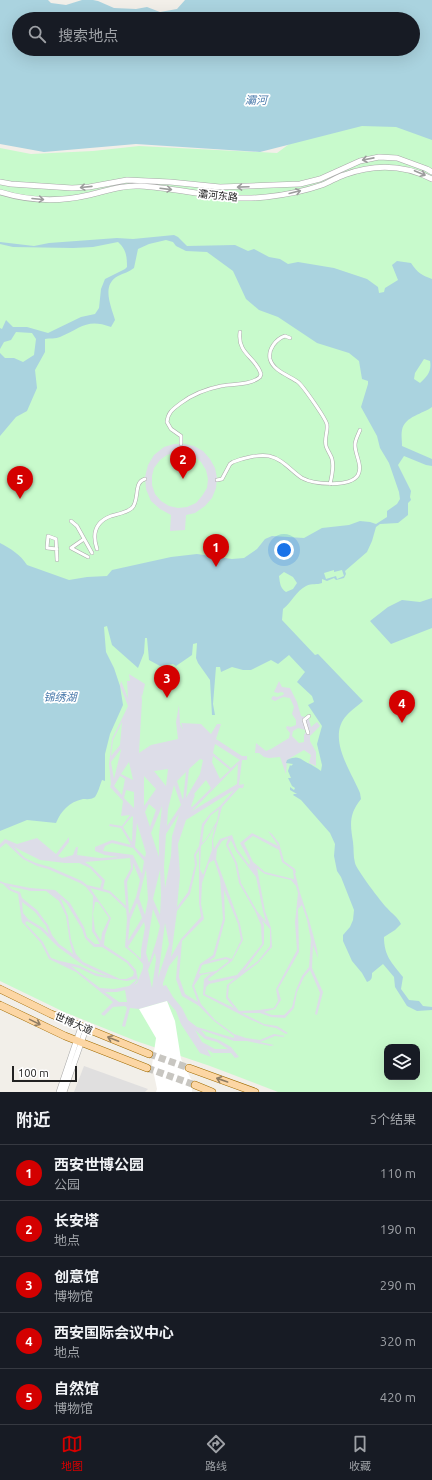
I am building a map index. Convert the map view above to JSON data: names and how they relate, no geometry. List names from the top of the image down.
{
  "streets": {
    "main road": ["世博大道"],
    "street": ["灞河东路"]
  },
  "water": ["灞河", "锦绣湖"],
  "scale_bar": "100 m",
  "page": {
    "search": "搜索地点",
    "pins": [
      "2",
      "5",
      "1",
      "3",
      "4"
    ],
    "scale": "100 m",
    "heading": ["附近", "5个结果"],
    "list": [
      {
        "mark": "1",
        "name": "西安世博公园",
        "note": "公园",
        "value": "110 m"
      },
      {
        "mark": "2",
        "name": "长安塔",
        "note": "地点",
        "value": "190 m"
      },
      {
        "mark": "3",
        "name": "创意馆",
        "note": "博物馆",
        "value": "290 m"
      },
      {
        "mark": "4",
        "name": "西安国际会议中心",
        "note": "地点",
        "value": "320 m"
      },
      {
        "mark": "5",
        "name": "自然馆",
        "note": "博物馆",
        "value": "420 m"
      }
    ],
    "nav": ["地图", "路线", "收藏"]
  }
}
